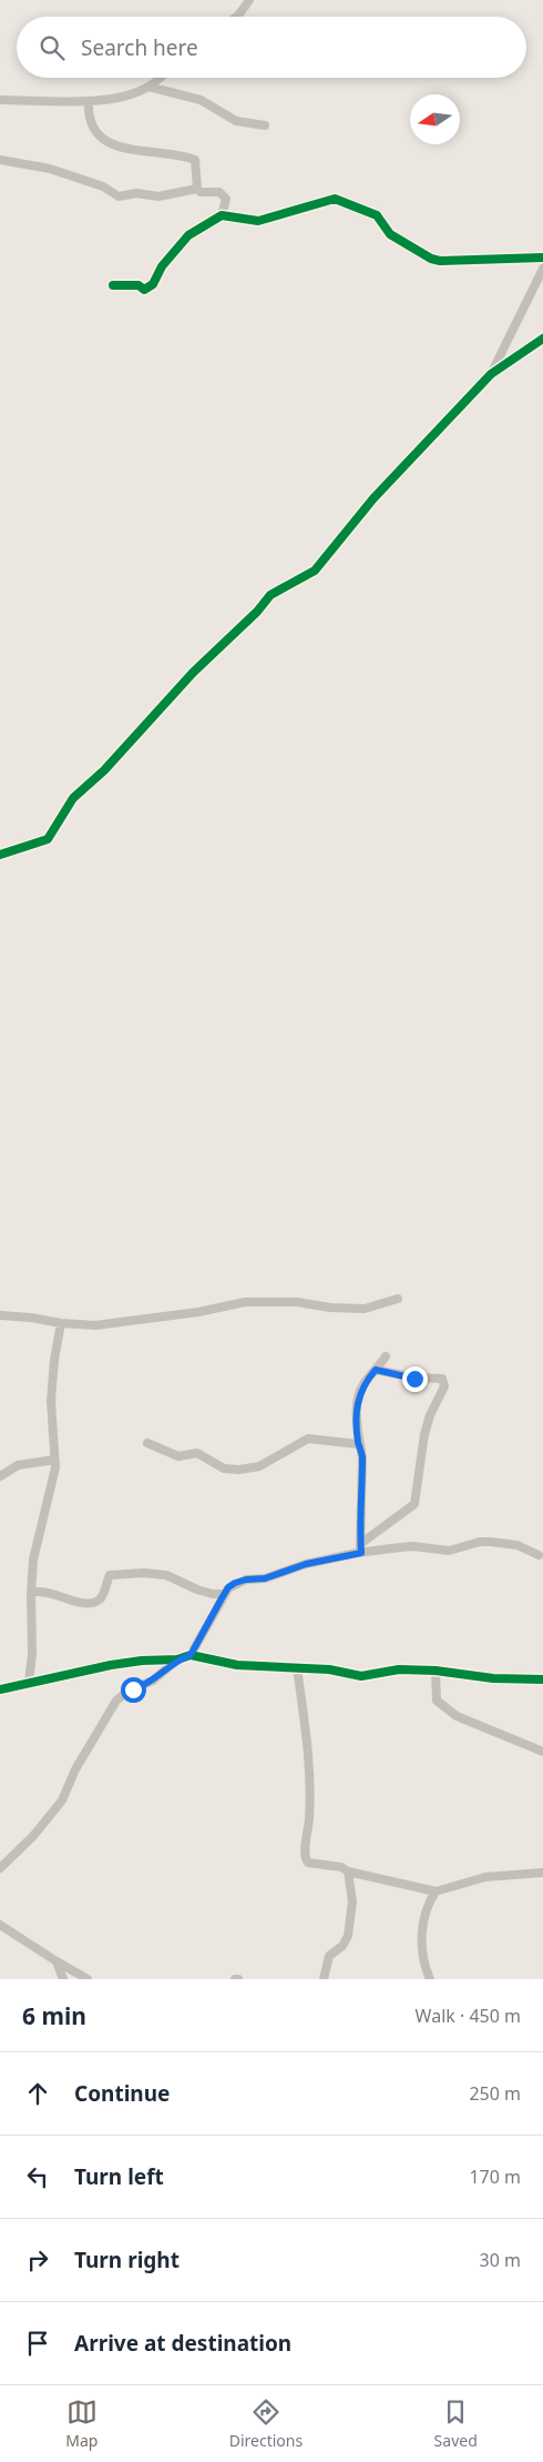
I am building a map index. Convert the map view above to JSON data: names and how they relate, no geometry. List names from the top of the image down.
{
  "north": "left",
  "page": {
    "search": "Search here",
    "heading": ["6 min", "Walk · 450 m"],
    "list": [
      ["Continue", "250 m"],
      ["Turn left", "170 m"],
      ["Turn right", "30 m"],
      "Arrive at destination"
    ],
    "nav": ["Map", "Directions", "Saved"]
  }
}
